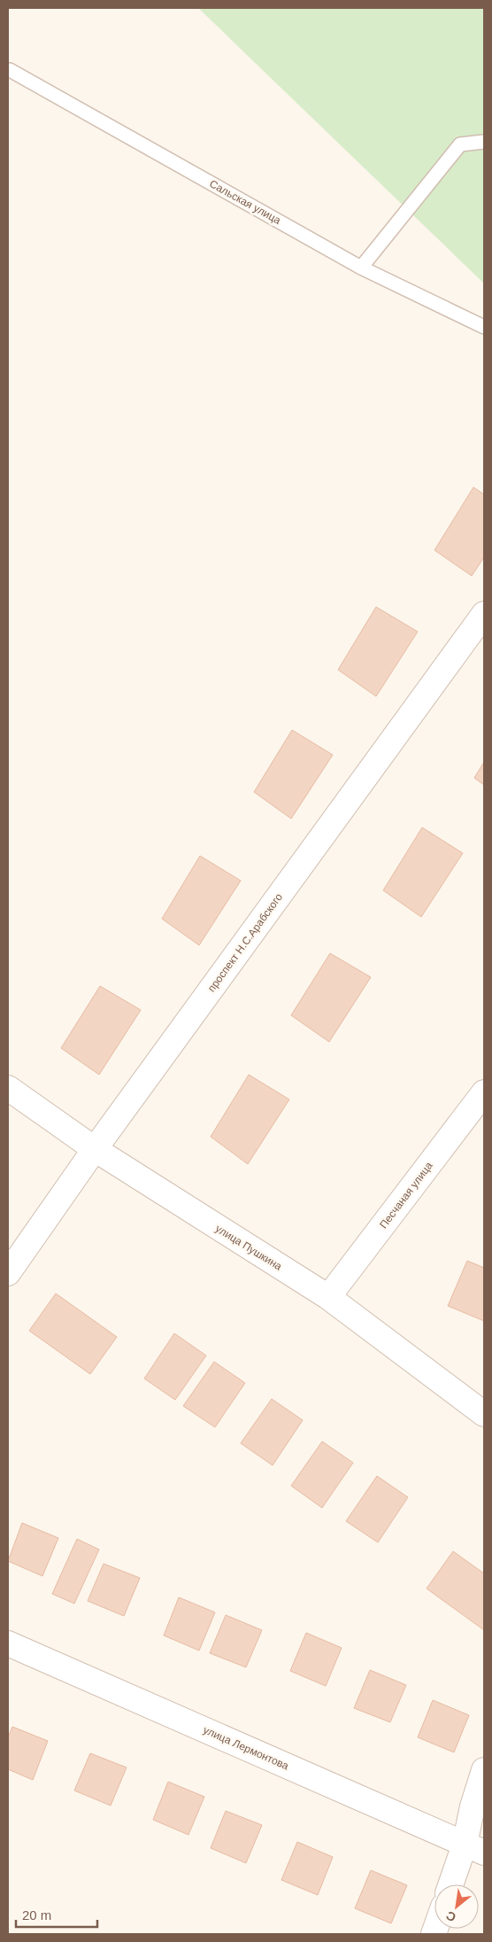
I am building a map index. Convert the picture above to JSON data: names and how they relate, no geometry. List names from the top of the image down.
{
  "streets": {
    "street": [
      "проспект Н.С.Арабского",
      "Песчаная улица",
      "улица Пушкина",
      "улица Лермонтова"
    ],
    "lane": ["Сальская улица"]
  },
  "crossings": [
    ["проспект Н.С.Арабского", "улица Пушкина"],
    ["Песчаная улица", "улица Пушкина"]
  ],
  "scale_bar": "20 m",
  "north": "bottom left"
}
